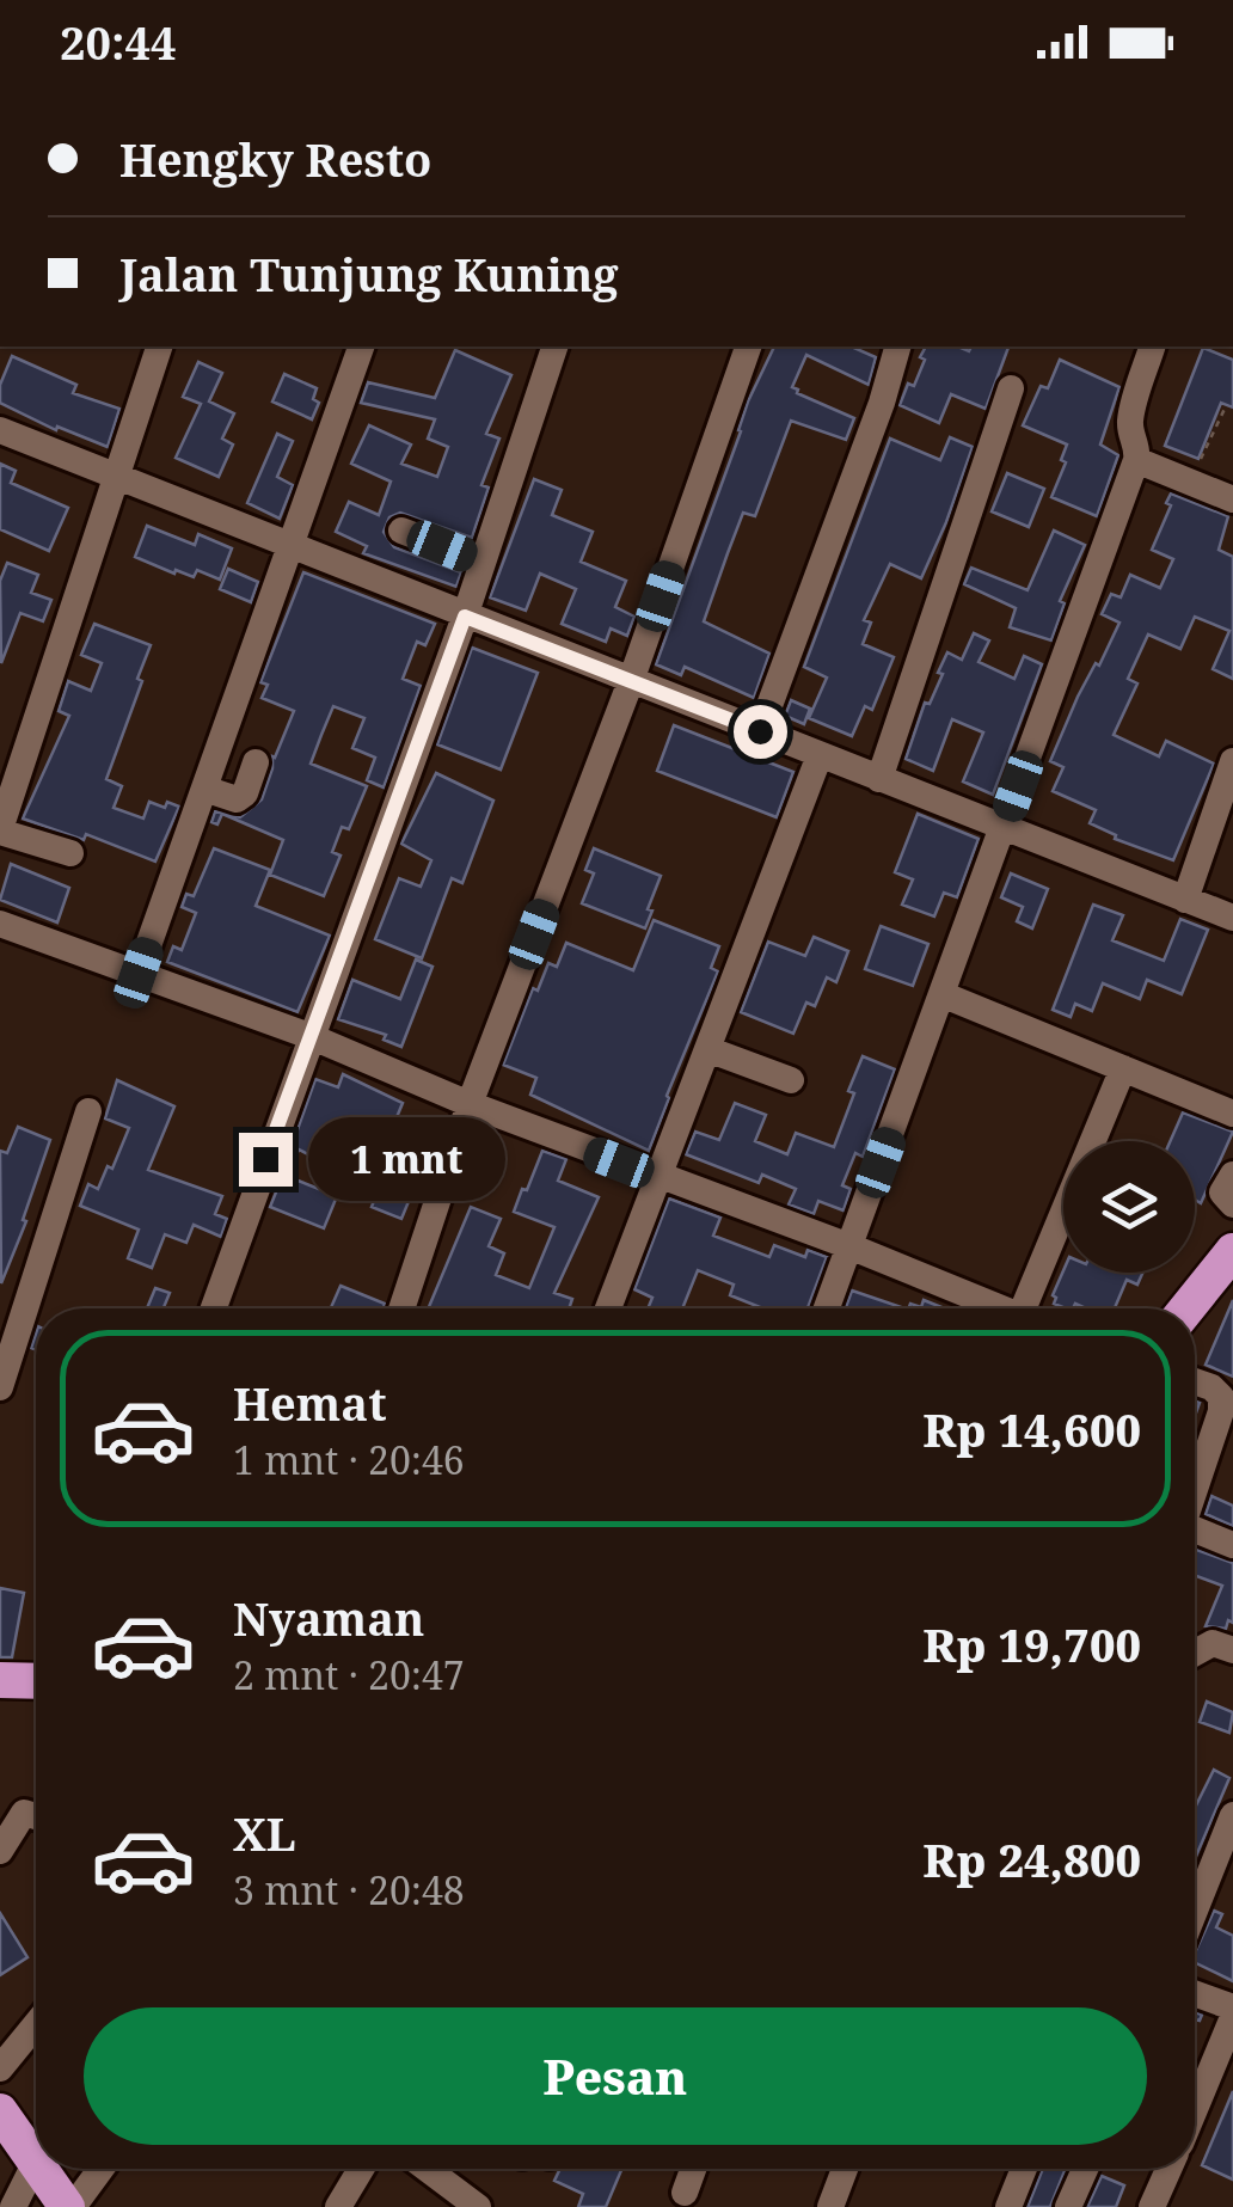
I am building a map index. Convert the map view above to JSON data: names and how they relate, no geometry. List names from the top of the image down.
{
  "page": {
    "status": "20:44",
    "banner": ["Hengky Resto", "Jalan Tunjung Kuning"],
    "bubble": "1 mnt",
    "list": [
      {
        "name": "Hemat",
        "note": "1 mnt · 20:46",
        "value": "Rp 14,600"
      },
      {
        "name": "Nyaman",
        "note": "2 mnt · 20:47",
        "value": "Rp 19,700"
      },
      {
        "name": "XL",
        "note": "3 mnt · 20:48",
        "value": "Rp 24,800"
      }
    ],
    "buttons": "Pesan"
  }
}
